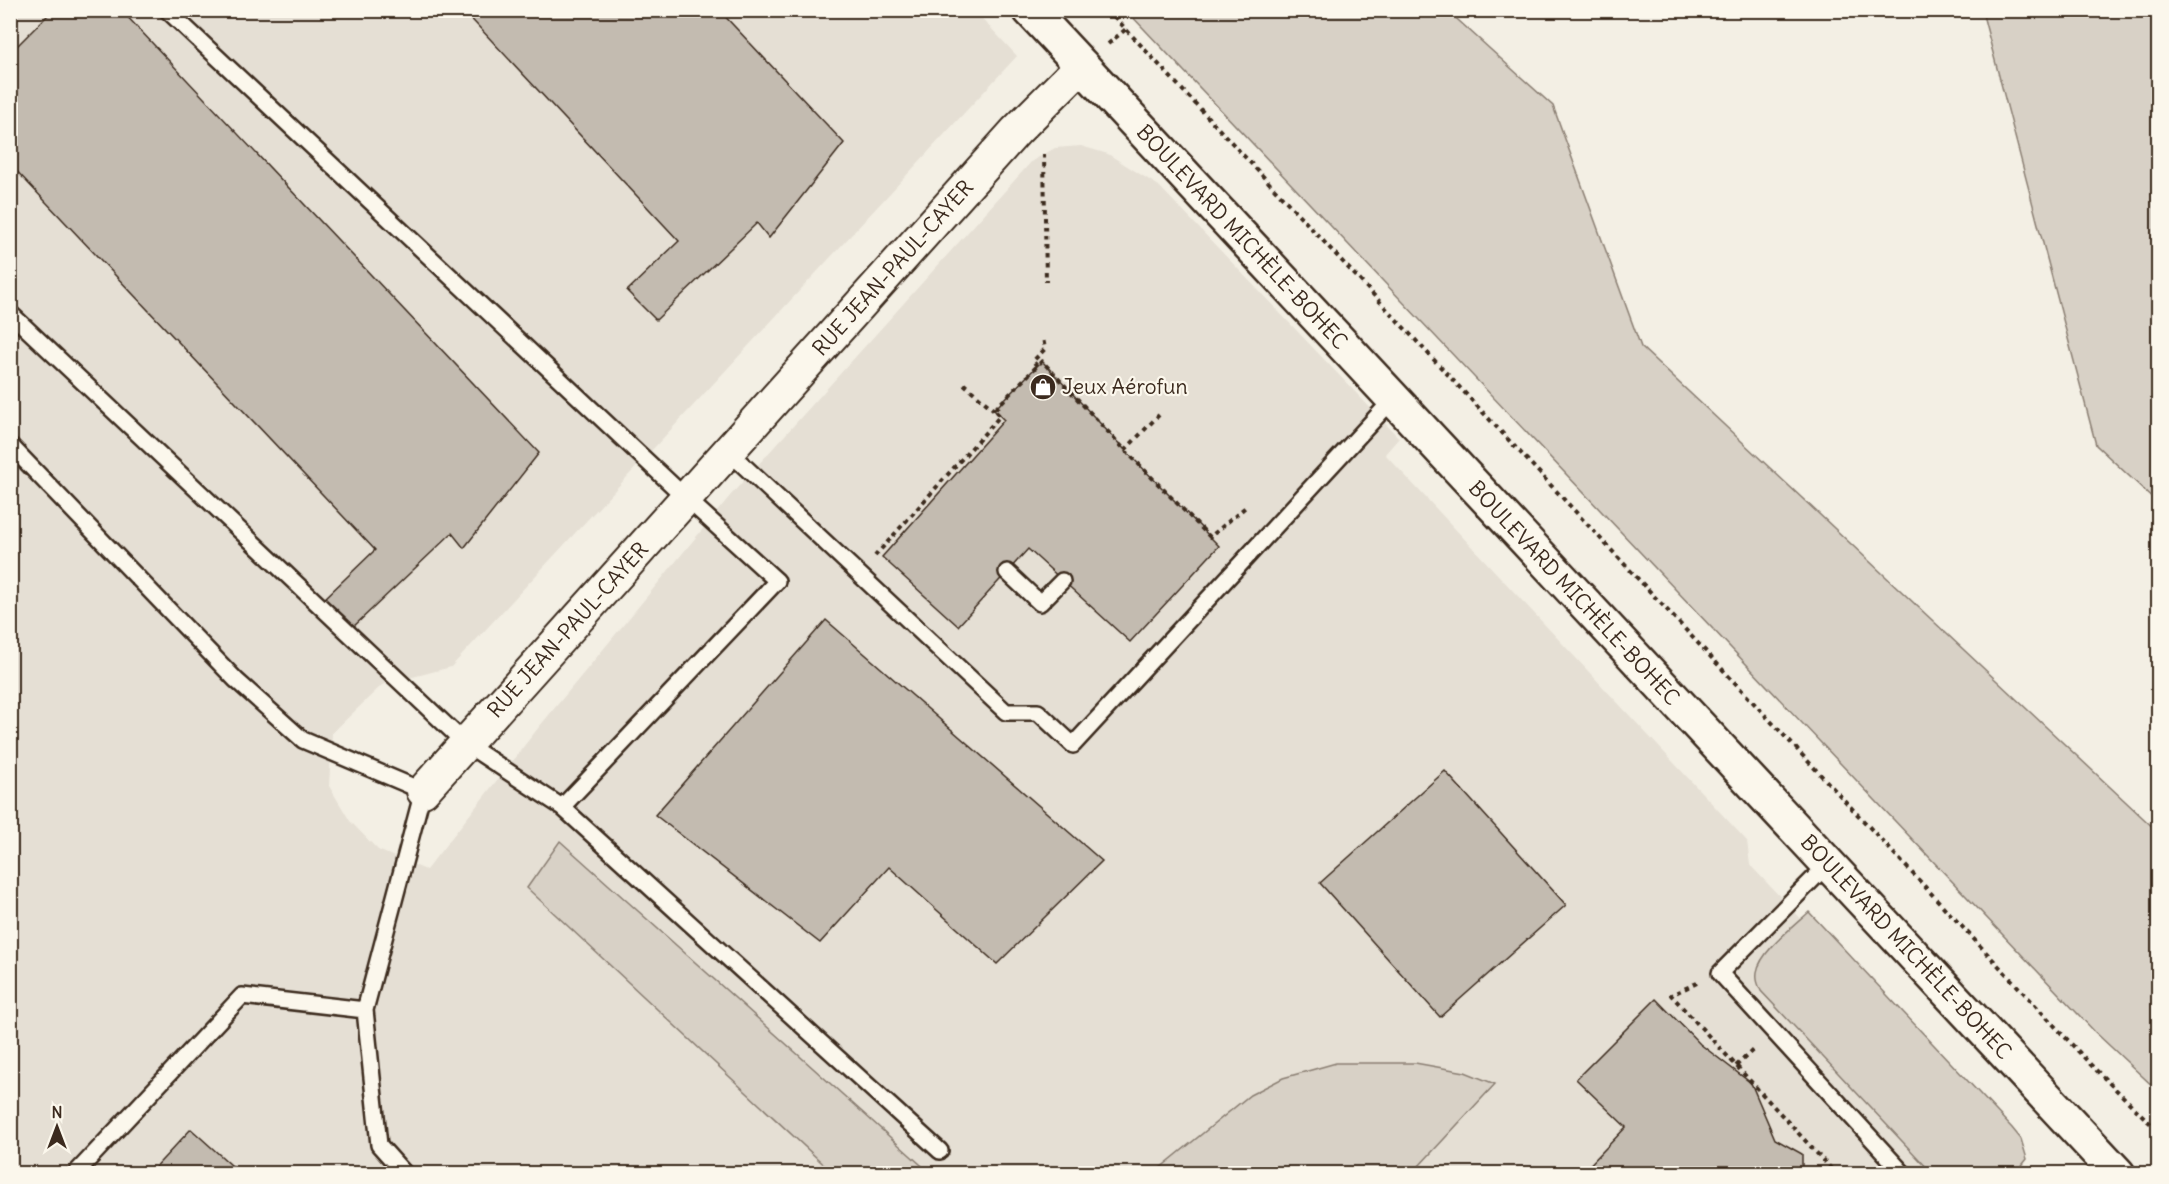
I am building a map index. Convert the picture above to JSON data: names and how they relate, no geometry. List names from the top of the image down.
{
  "streets": {
    "street": ["BOULEVARD MICHÈLE-BOHEC", "RUE JEAN-PAUL-CAYER"]
  },
  "crossings": [
    ["BOULEVARD MICHÈLE-BOHEC", "RUE JEAN-PAUL-CAYER"]
  ],
  "places": {
    "shop": ["Jeux Aérofun"]
  },
  "north": "top"
}
